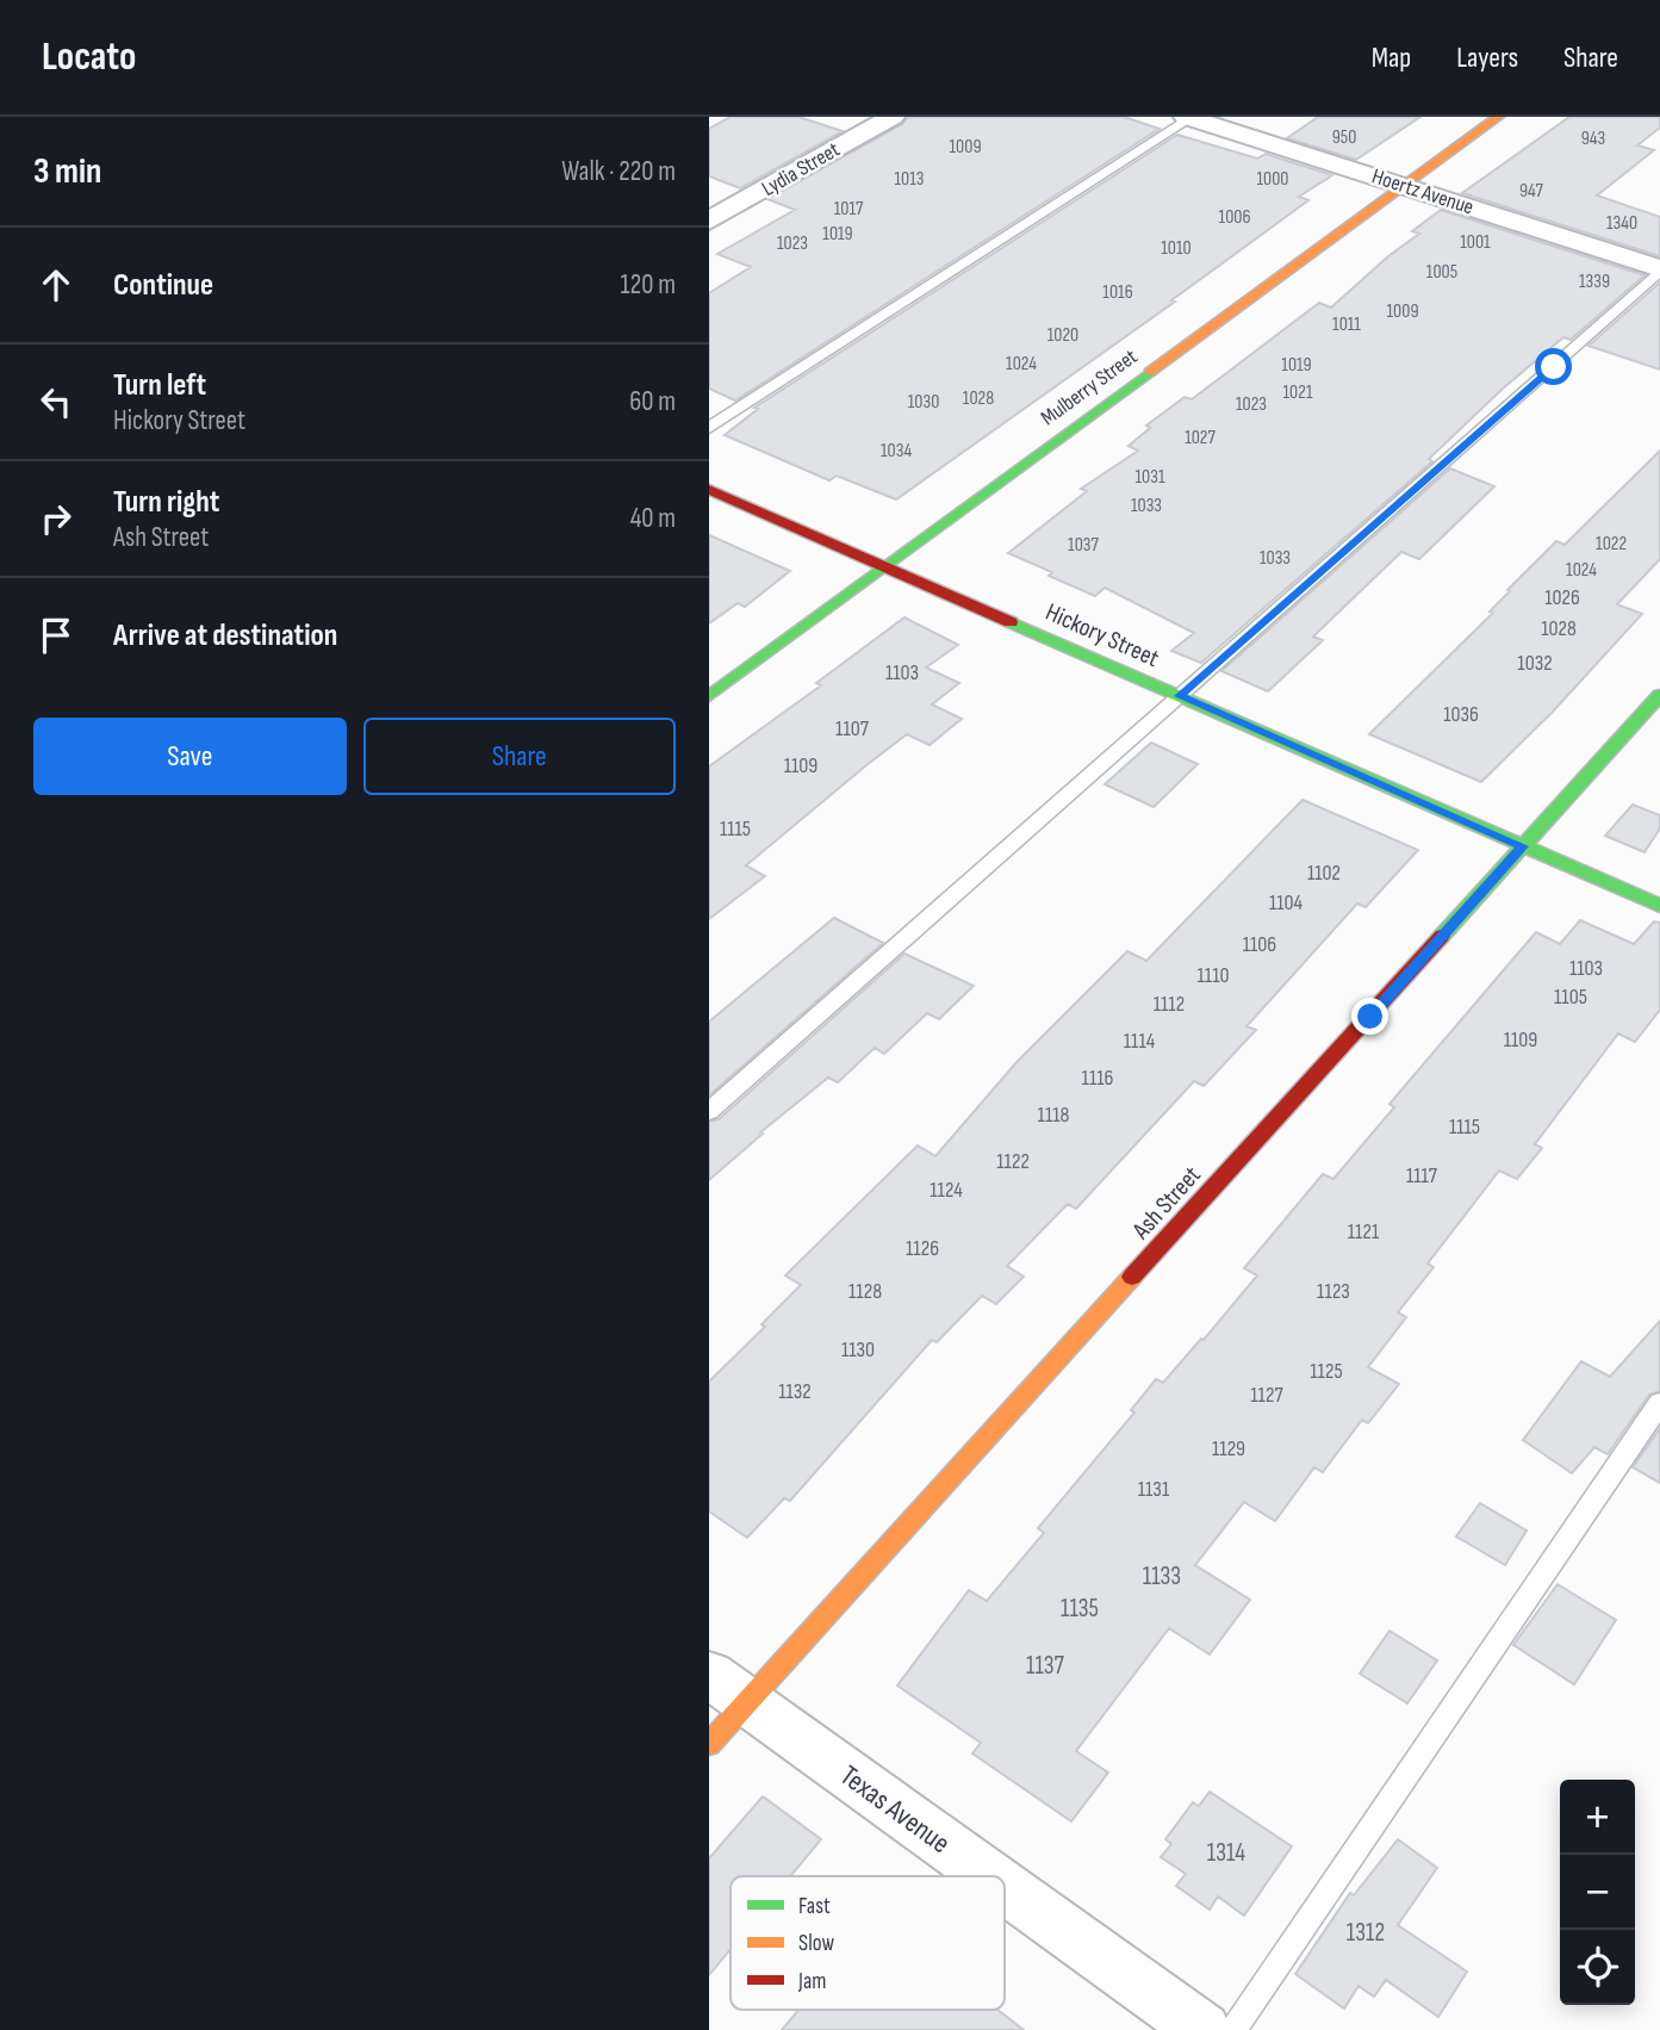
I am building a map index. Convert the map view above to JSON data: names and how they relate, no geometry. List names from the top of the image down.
{
  "streets": {
    "street": [
      "Lydia Street",
      "Hoertz Avenue",
      "Mulberry Street",
      "Hickory Street",
      "Ash Street",
      "Texas Avenue"
    ]
  },
  "crossings": [
    ["Hoertz Avenue", "Mulberry Street"],
    ["Mulberry Street", "Hickory Street"],
    ["Hickory Street", "Ash Street"],
    ["Ash Street", "Texas Avenue"]
  ],
  "house_numbers": [
    "950",
    "943",
    "1009",
    "1013",
    "1000",
    "947",
    "1017",
    "1006",
    "1340",
    "1019",
    "1001",
    "1023",
    "1010",
    "1005",
    "1339",
    "1016",
    "1009",
    "1011",
    "1020",
    "1024",
    "1019",
    "1021",
    "1028",
    "1030",
    "1023",
    "1027",
    "1034",
    "1031",
    "1033",
    "1022",
    "1037",
    "1033",
    "1024",
    "1026",
    "1028",
    "1032",
    "1103",
    "1036",
    "1107",
    "1109",
    "1115",
    "1102",
    "1104",
    "1106",
    "1103",
    "1110",
    "1105",
    "1112",
    "1109",
    "1114",
    "1116",
    "1118",
    "1115",
    "1122",
    "1117",
    "1124",
    "1121",
    "1126",
    "1128",
    "1123",
    "1130",
    "1125",
    "1132",
    "1127",
    "1129",
    "1131",
    "1133",
    "1135",
    "1137",
    "1314",
    "1312"
  ],
  "legend": ["Fast", "Slow", "Jam"],
  "page": {
    "header": "Locato",
    "nav": ["Map", "Layers", "Share"],
    "heading": ["3 min", "Walk · 220 m"],
    "list": [
      ["Continue", "120 m"],
      ["Turn left", "Hickory Street", "60 m"],
      ["Turn right", "Ash Street", "40 m"],
      "Arrive at destination"
    ],
    "buttons": ["Save", "Share"],
    "map_buttons": ["+", "−"]
  }
}
